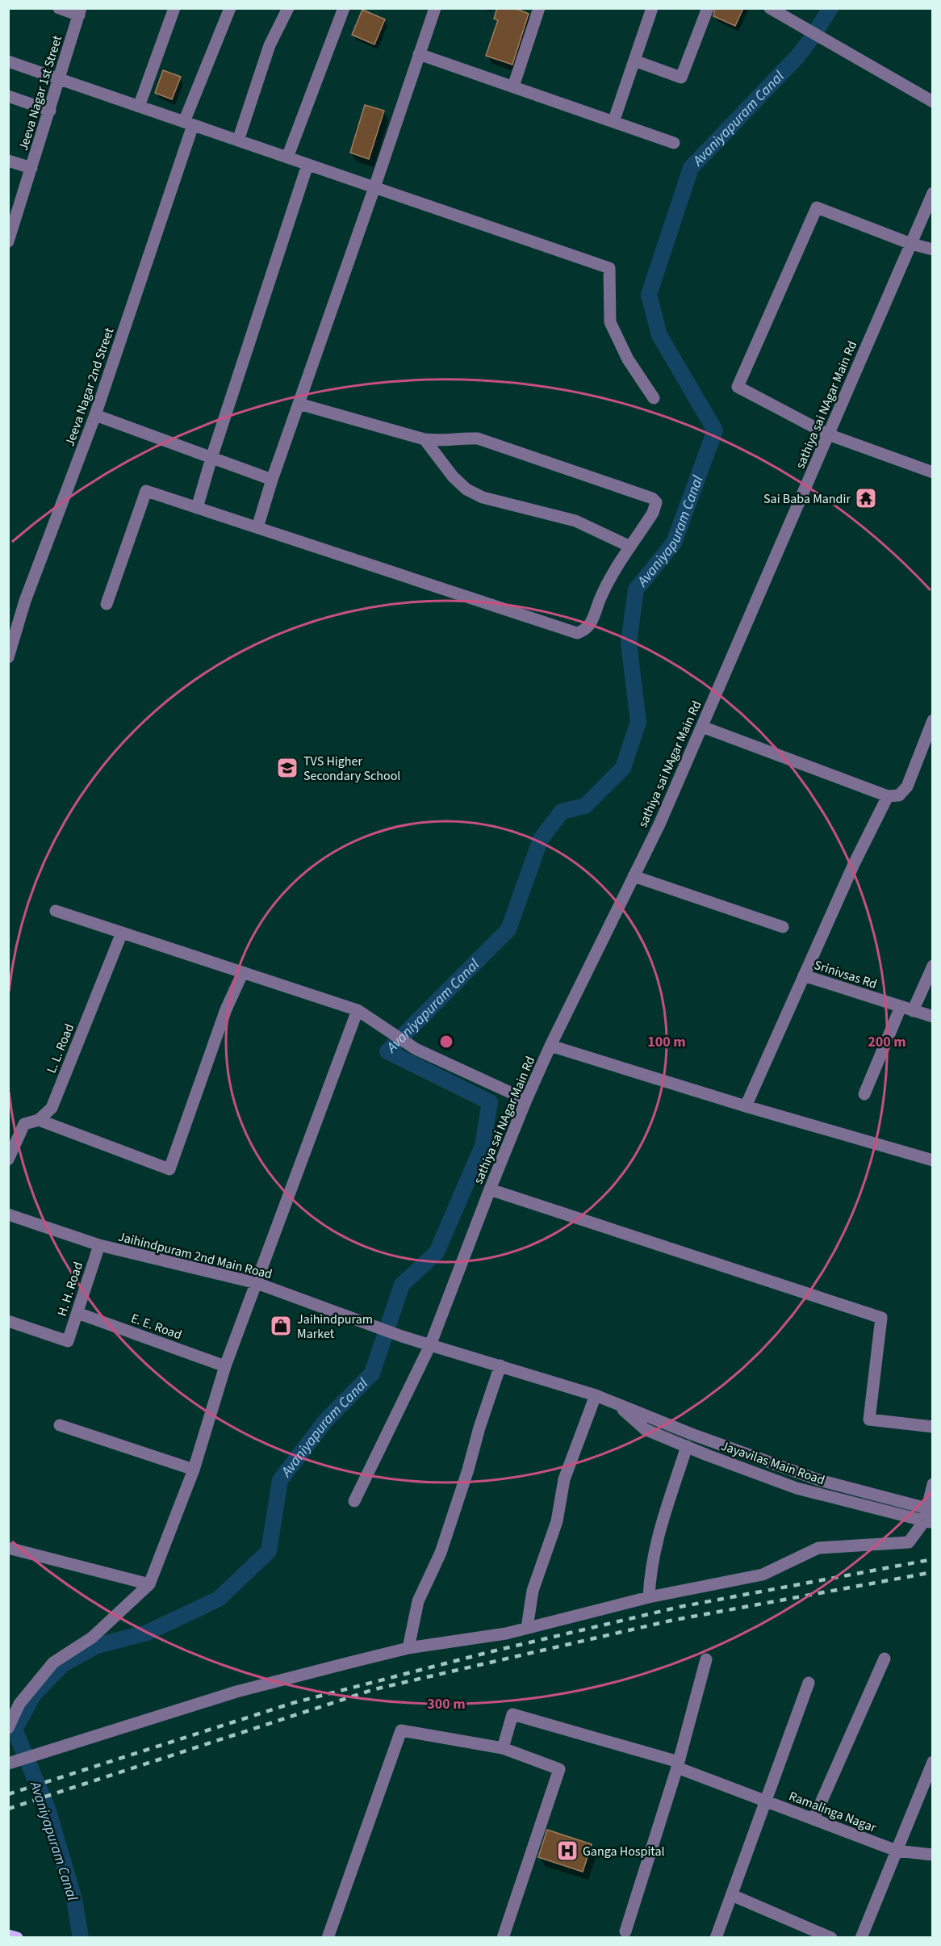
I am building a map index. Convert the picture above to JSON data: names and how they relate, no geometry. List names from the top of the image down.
{
  "streets": {
    "street": [
      "Jeeva Nagar 1st Street",
      "Jeeva Nagar 2nd Street",
      "sathiya sai NAgar Main Rd",
      "Srinivsas Rd",
      "L. L. Road",
      "Jaihindpuram 2nd Main Road",
      "H. H. Road",
      "E. E. Road",
      "Jayavilas Main Road",
      "Ramalinga Nagar"
    ]
  },
  "crossings": [
    ["sathiya sai NAgar Main Rd", "Jayavilas Main Road"],
    ["Jaihindpuram 2nd Main Road", "H. H. Road"],
    ["Jaihindpuram 2nd Main Road", "Jayavilas Main Road"],
    ["H. H. Road", "E. E. Road"]
  ],
  "water": ["Avaniyapuram Canal"],
  "places": {
    "temple": ["Sai Baba Mandir"],
    "school or university": ["TVS Higher Secondary School"],
    "shop": ["Jaihindpuram Market"],
    "hospital": ["Ganga Hospital"]
  },
  "rings": ["100 m", "200 m", "300 m"]
}
